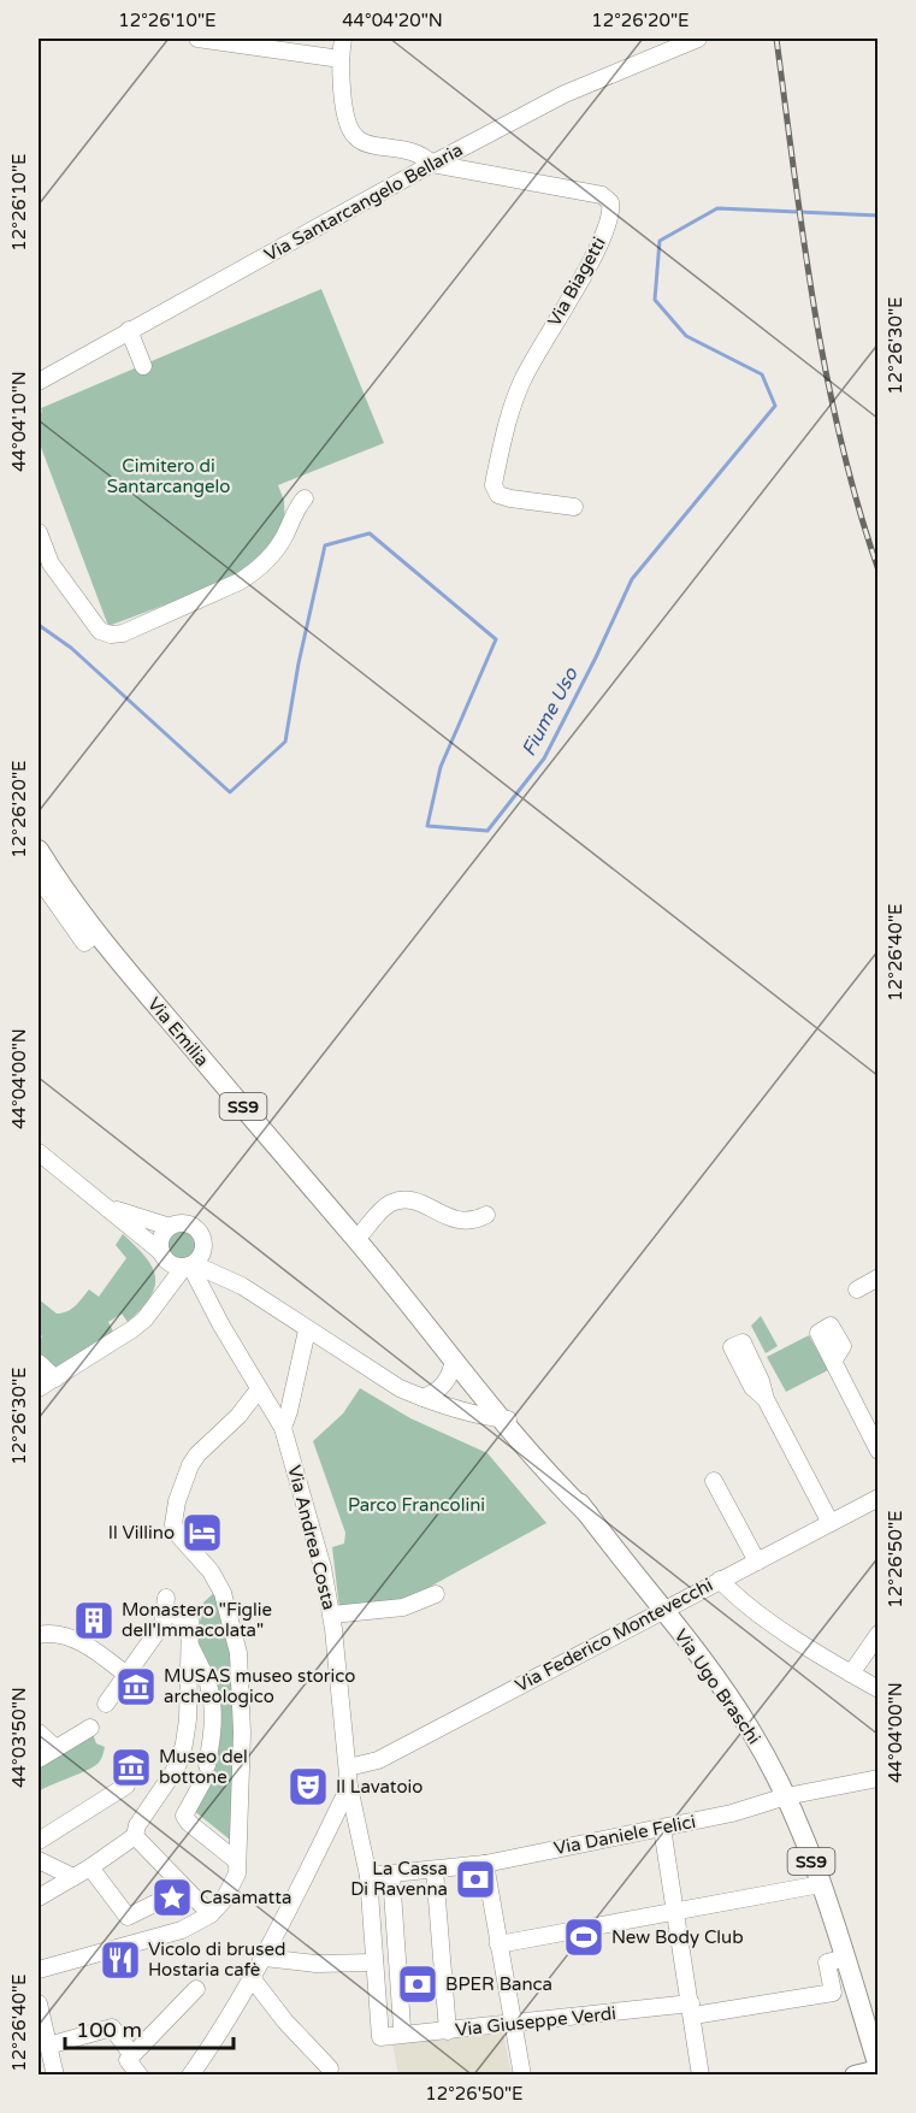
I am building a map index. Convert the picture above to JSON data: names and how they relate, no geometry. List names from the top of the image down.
{
  "streets": {
    "main road": ["Via Emilia", "SS9", "Via Ugo Braschi"],
    "street": [
      "Via Santarcangelo Bellaria",
      "Via Biagetti",
      "Via Andrea Costa",
      "Via Federico Montevecchi",
      "Via Daniele Felici",
      "Via Giuseppe Verdi"
    ]
  },
  "crossings": [
    ["Via Santarcangelo Bellaria", "Via Biagetti"],
    ["Via Emilia", "Via Ugo Braschi"],
    ["Via Andrea Costa", "Via Federico Montevecchi"],
    ["Via Andrea Costa", "Via Daniele Felici"],
    ["Via Andrea Costa", "Via Giuseppe Verdi"],
    ["Via Federico Montevecchi", "Via Ugo Braschi"],
    ["Via Ugo Braschi", "Via Daniele Felici"]
  ],
  "water": ["Fiume Uso"],
  "parks": ["Cimitero di Santarcangelo", "Parco Francolini"],
  "places": {
    "hotel": ["Il Villino"],
    "building": ["Monastero \"Figlie dell'Immacolata\""],
    "museum": ["MUSAS museo storico archeologico", "Museo del bottone"],
    "theatre": ["Il Lavatoio"],
    "bank": ["La Cassa Di Ravenna", "BPER Banca"],
    "place": ["Casamatta"],
    "sports": ["New Body Club"],
    "restaurant": ["Vicolo di brused Hostaria cafè"]
  },
  "scale_bar": "100 m",
  "coordinates": [
    "12°26'10\"E",
    "44°04'20\"N",
    "12°26'20\"E",
    "12°26'30\"E",
    "44°04'10\"N",
    "12°26'40\"E",
    "44°04'00\"N",
    "12°26'50\"E",
    "44°03'50\"N"
  ]
}
